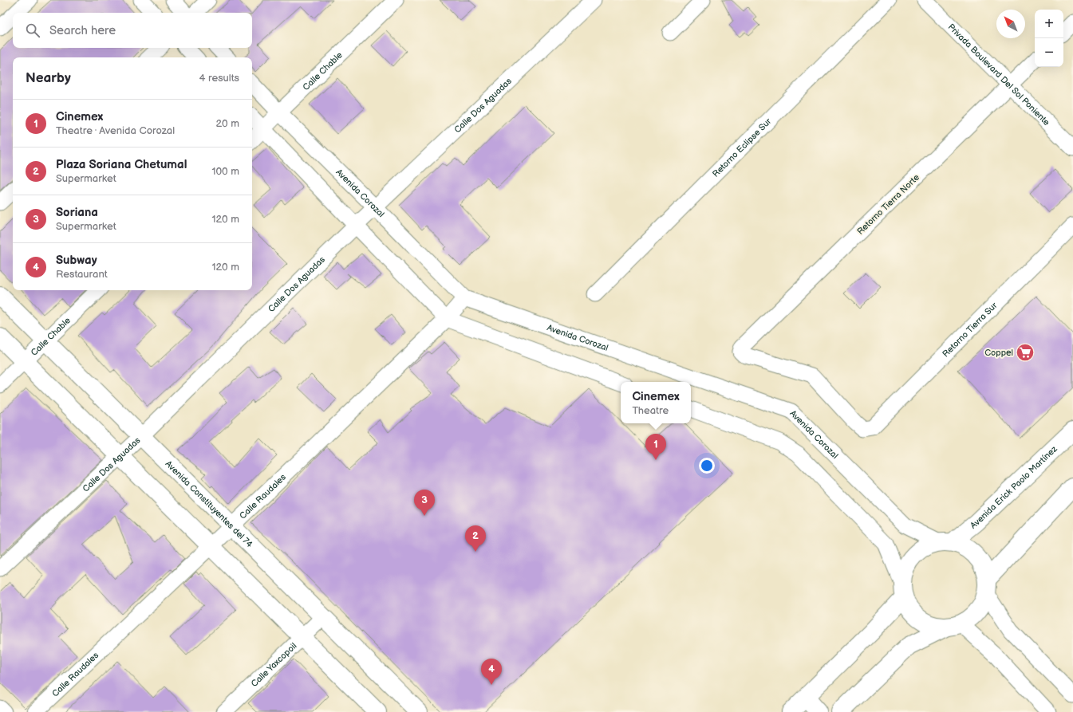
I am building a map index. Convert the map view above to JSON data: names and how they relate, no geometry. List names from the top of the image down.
{
  "streets": {
    "main road": ["Avenida Erick Paolo Martínez", "Avenida Constituyentes del 74"],
    "street": [
      "Calle Chable",
      "Privada Boulevard Del Sol Poniente",
      "Calle Dos Aguadas",
      "Retorno Eclipse Sur",
      "Avenida Corozal",
      "Retorno Tierra Norte",
      "Retorno Tierra Sur",
      "Calle Raudales",
      "Calle Yaxcopoil"
    ]
  },
  "crossings": [
    ["Calle Chable", "Avenida Corozal"],
    ["Calle Chable", "Avenida Constituyentes del 74"],
    ["Privada Boulevard Del Sol Poniente", "Retorno Tierra Norte"],
    ["Calle Dos Aguadas", "Avenida Corozal"],
    ["Calle Dos Aguadas", "Avenida Constituyentes del 74"],
    ["Avenida Corozal", "Avenida Erick Paolo Martínez"],
    ["Avenida Corozal", "Calle Raudales"],
    ["Retorno Tierra Norte", "Retorno Tierra Sur"],
    ["Calle Raudales", "Avenida Constituyentes del 74"],
    ["Avenida Constituyentes del 74", "Calle Yaxcopoil"]
  ],
  "places": {
    "supermarket": ["Coppel"]
  },
  "north": "top left",
  "page": {
    "map_buttons": ["+", "−"],
    "search": "Search here",
    "heading": ["Nearby", "4 results"],
    "list": [
      {
        "mark": "1",
        "name": "Cinemex",
        "note": "Theatre · Avenida Corozal",
        "value": "20 m"
      },
      {
        "mark": "2",
        "name": "Plaza Soriana Chetumal",
        "note": "Supermarket",
        "value": "100 m"
      },
      {
        "mark": "3",
        "name": "Soriana",
        "note": "Supermarket",
        "value": "120 m"
      },
      {
        "mark": "4",
        "name": "Subway",
        "note": "Restaurant",
        "value": "120 m"
      }
    ],
    "popup": ["Cinemex", "Theatre"],
    "pins": [
      "1",
      "3",
      "2",
      "4"
    ]
  }
}
